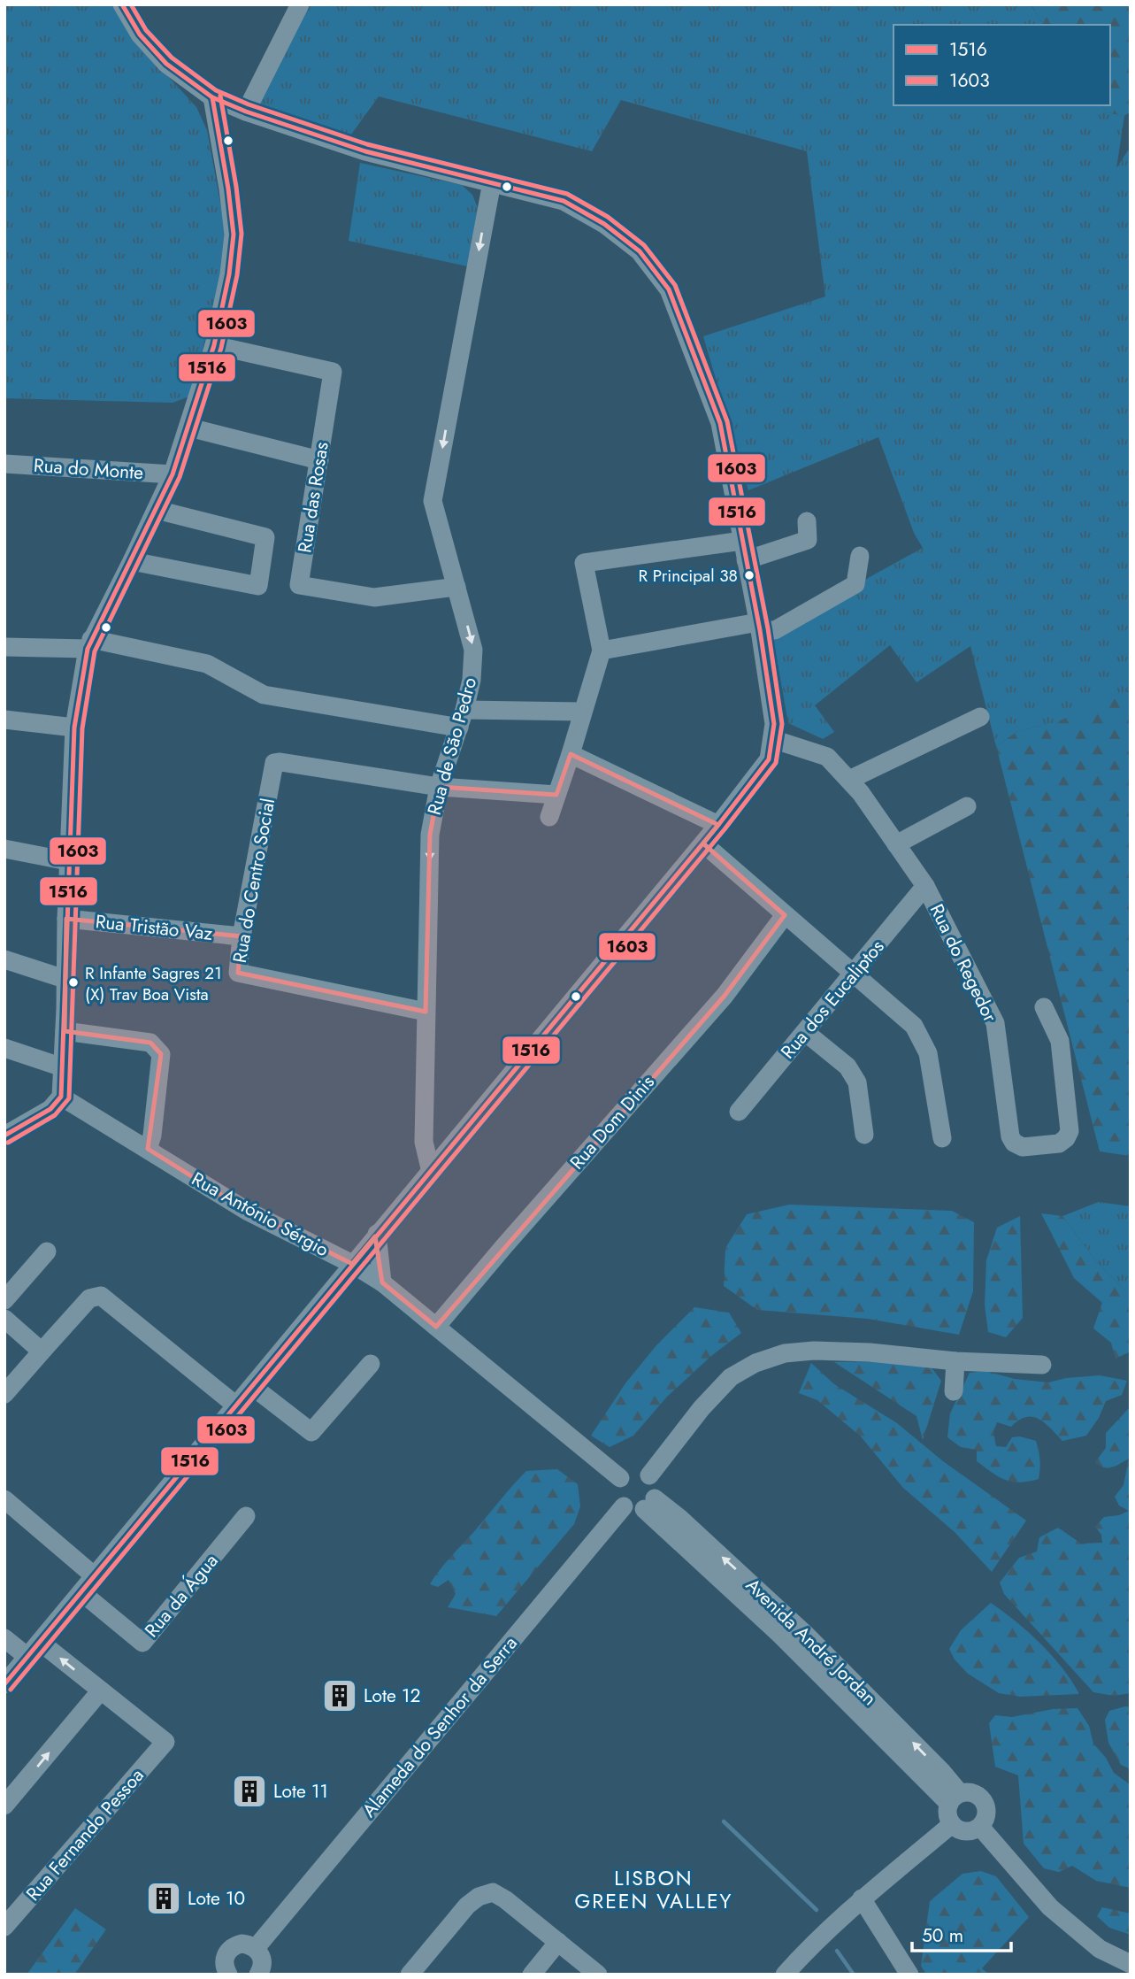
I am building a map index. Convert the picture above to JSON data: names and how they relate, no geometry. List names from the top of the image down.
{
  "streets": {
    "street": [
      "Rua do Monte",
      "Rua das Rosas",
      "Rua de São Pedro",
      "Rua do Centro Social",
      "Rua Tristão Vaz",
      "Rua do Regedor",
      "Rua dos Eucaliptos",
      "Rua Dom Dinis",
      "Rua António Sérgio",
      "Rua da Água",
      "Avenida André Jordan",
      "Alameda do Senhor da Serra",
      "Rua Fernando Pessoa"
    ]
  },
  "crossings": [
    ["Rua das Rosas", "Rua de São Pedro"],
    ["Rua de São Pedro", "Rua do Centro Social"],
    ["Rua do Centro Social", "Rua Tristão Vaz"],
    ["Rua do Regedor", "Rua dos Eucaliptos"],
    ["Rua Dom Dinis", "Rua António Sérgio"],
    ["Rua António Sérgio", "Avenida André Jordan"],
    ["Rua António Sérgio", "Alameda do Senhor da Serra"],
    ["Avenida André Jordan", "Alameda do Senhor da Serra"]
  ],
  "one_way": ["Rua de São Pedro"],
  "districts": ["LISBON GREEN VALLEY"],
  "places": {
    "other": ["R Principal 38", "R Infante Sagres 21 (X) Trav Boa Vista"],
    "building": ["Lote 12", "Lote 11", "Lote 10"]
  },
  "lines": ["transit line 1516", "transit line 1603"],
  "legend": ["1516", "1603"],
  "scale_bar": "50 m"
}
